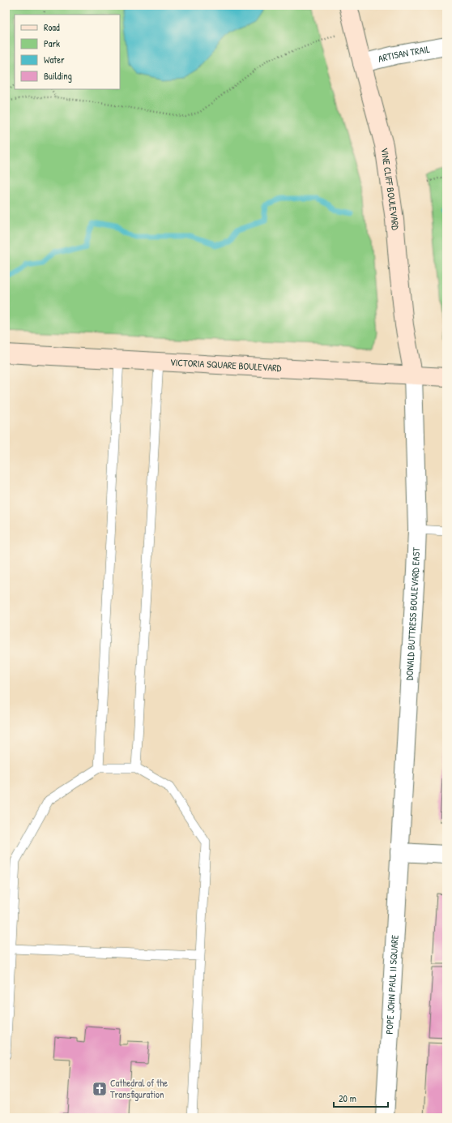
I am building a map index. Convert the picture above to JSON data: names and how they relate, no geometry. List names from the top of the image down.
{
  "streets": {
    "street": [
      "ARTISAN TRAIL",
      "VINE CLIFF BOULEVARD",
      "VICTORIA SQUARE BOULEVARD",
      "DONALD BUTTRESS BOULEVARD EAST",
      "POPE JOHN PAUL II SQUARE"
    ]
  },
  "crossings": [
    ["ARTISAN TRAIL", "VINE CLIFF BOULEVARD"],
    ["VINE CLIFF BOULEVARD", "VICTORIA SQUARE BOULEVARD"],
    ["VINE CLIFF BOULEVARD", "DONALD BUTTRESS BOULEVARD EAST"],
    ["VICTORIA SQUARE BOULEVARD", "DONALD BUTTRESS BOULEVARD EAST"],
    ["DONALD BUTTRESS BOULEVARD EAST", "POPE JOHN PAUL II SQUARE"]
  ],
  "places": {
    "church": ["Cathedral of the Transfiguration"]
  },
  "legend": [
    "Road",
    "Park",
    "Water",
    "Building"
  ],
  "scale_bar": "20 m"
}
